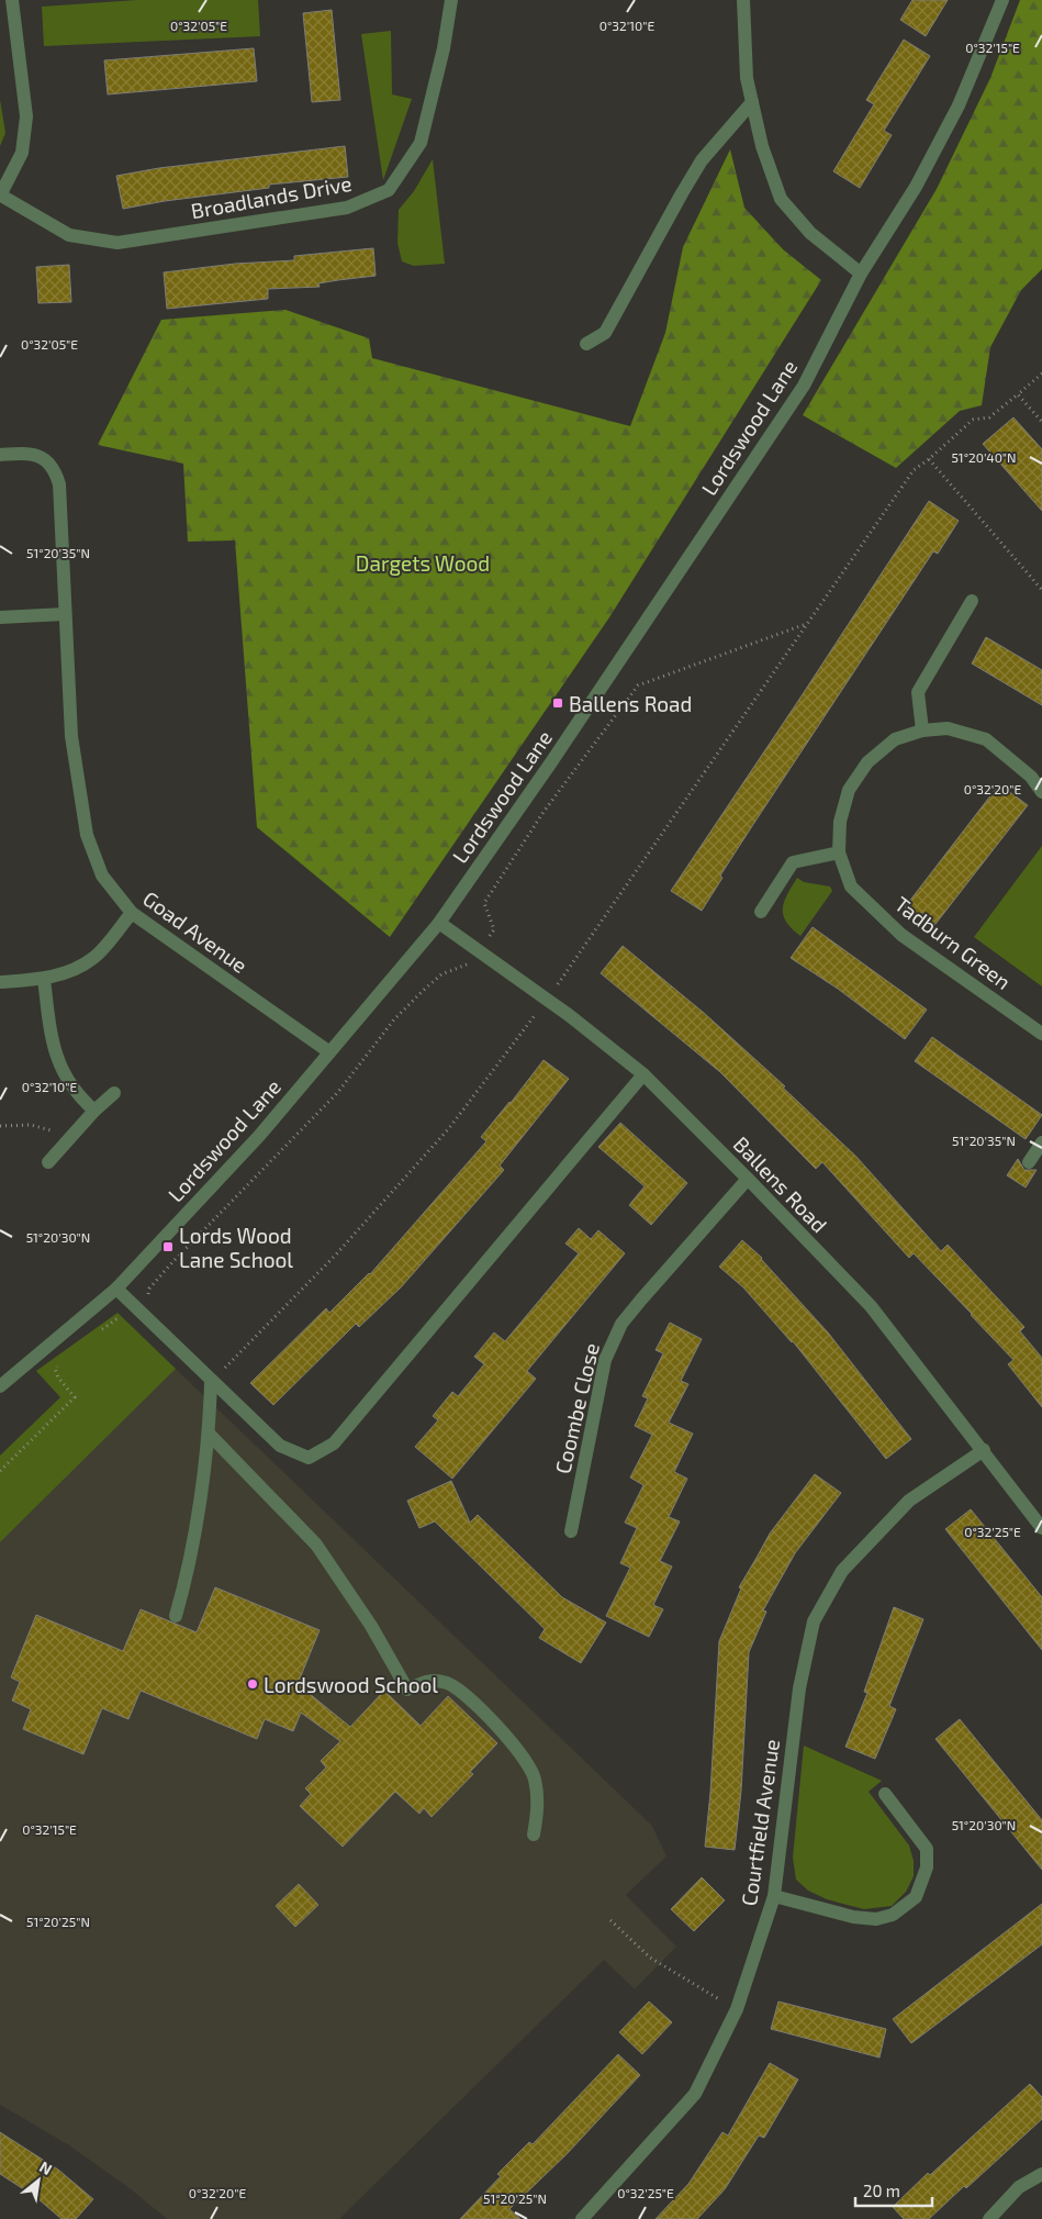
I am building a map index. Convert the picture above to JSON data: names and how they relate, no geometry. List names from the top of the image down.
{
  "streets": {
    "street": [
      "Broadlands Drive",
      "Lordswood Lane",
      "Goad Avenue",
      "Tadburn Green",
      "Ballens Road",
      "Coombe Close",
      "Courtfield Avenue"
    ]
  },
  "crossings": [
    ["Lordswood Lane", "Goad Avenue"],
    ["Lordswood Lane", "Ballens Road"],
    ["Ballens Road", "Coombe Close"],
    ["Ballens Road", "Courtfield Avenue"]
  ],
  "parks": ["Dargets Wood"],
  "places": {
    "transit": ["Ballens Road", "Lords Wood Lane School"],
    "other": ["Lordswood School"]
  },
  "scale_bar": "20 m",
  "north": "top right",
  "coordinates": [
    "0°32'05\"E",
    "0°32'10\"E",
    "0°32'15\"E",
    "51°20'40\"N",
    "51°20'35\"N",
    "0°32'20\"E",
    "51°20'30\"N",
    "0°32'25\"E",
    "51°20'25\"N"
  ]
}
